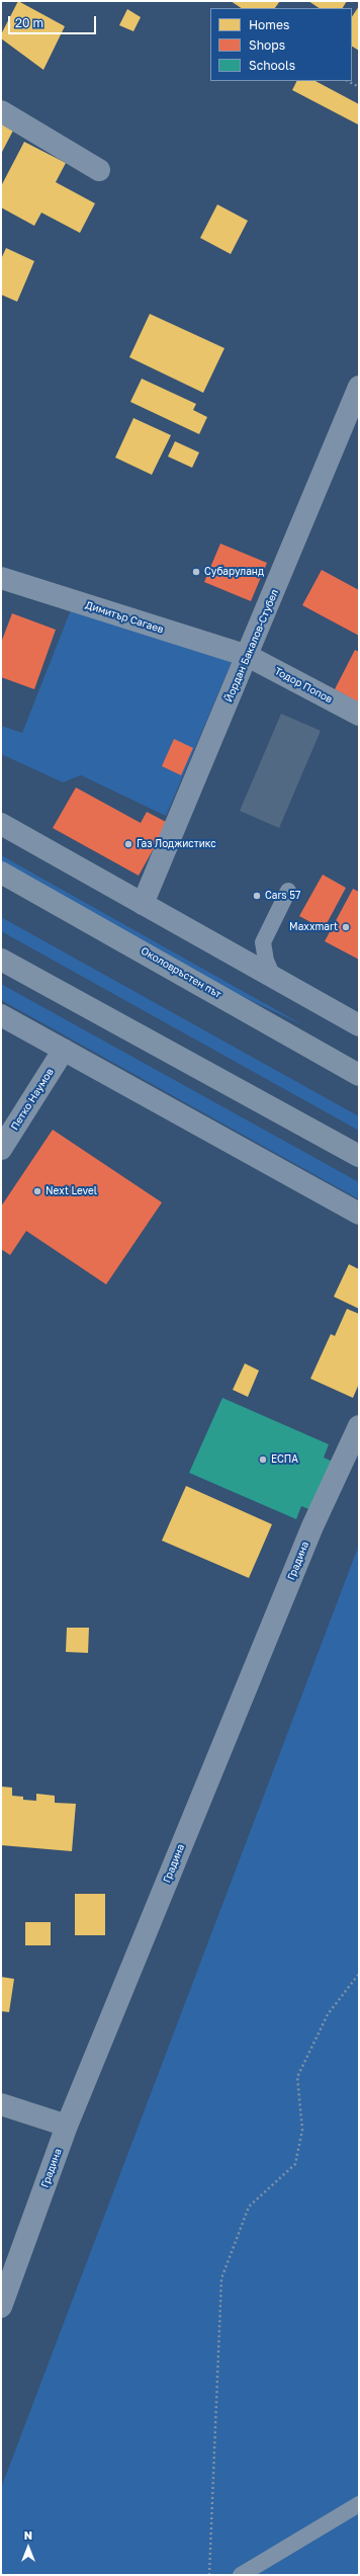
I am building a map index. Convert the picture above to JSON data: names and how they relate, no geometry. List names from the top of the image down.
{
  "streets": {
    "highway": ["Околовръстен път"],
    "street": [
      "Димитър Сагаев",
      "Йордан Бакалов-Стубел",
      "Тодор Попов",
      "Петко Наумов",
      "Градина"
    ]
  },
  "crossings": [
    ["Димитър Сагаев", "Йордан Бакалов-Стубел"],
    ["Димитър Сагаев", "Тодор Попов"],
    ["Йордан Бакалов-Стубел", "Тодор Попов"]
  ],
  "places": [
    "Субаруланд",
    "Газ Лоджистикс",
    "Cars 57",
    "Maxxmart",
    "Next Level",
    "ЕСПА"
  ],
  "legend": ["Homes", "Shops", "Schools"],
  "scale_bar": "20 m",
  "north": "top"
}
